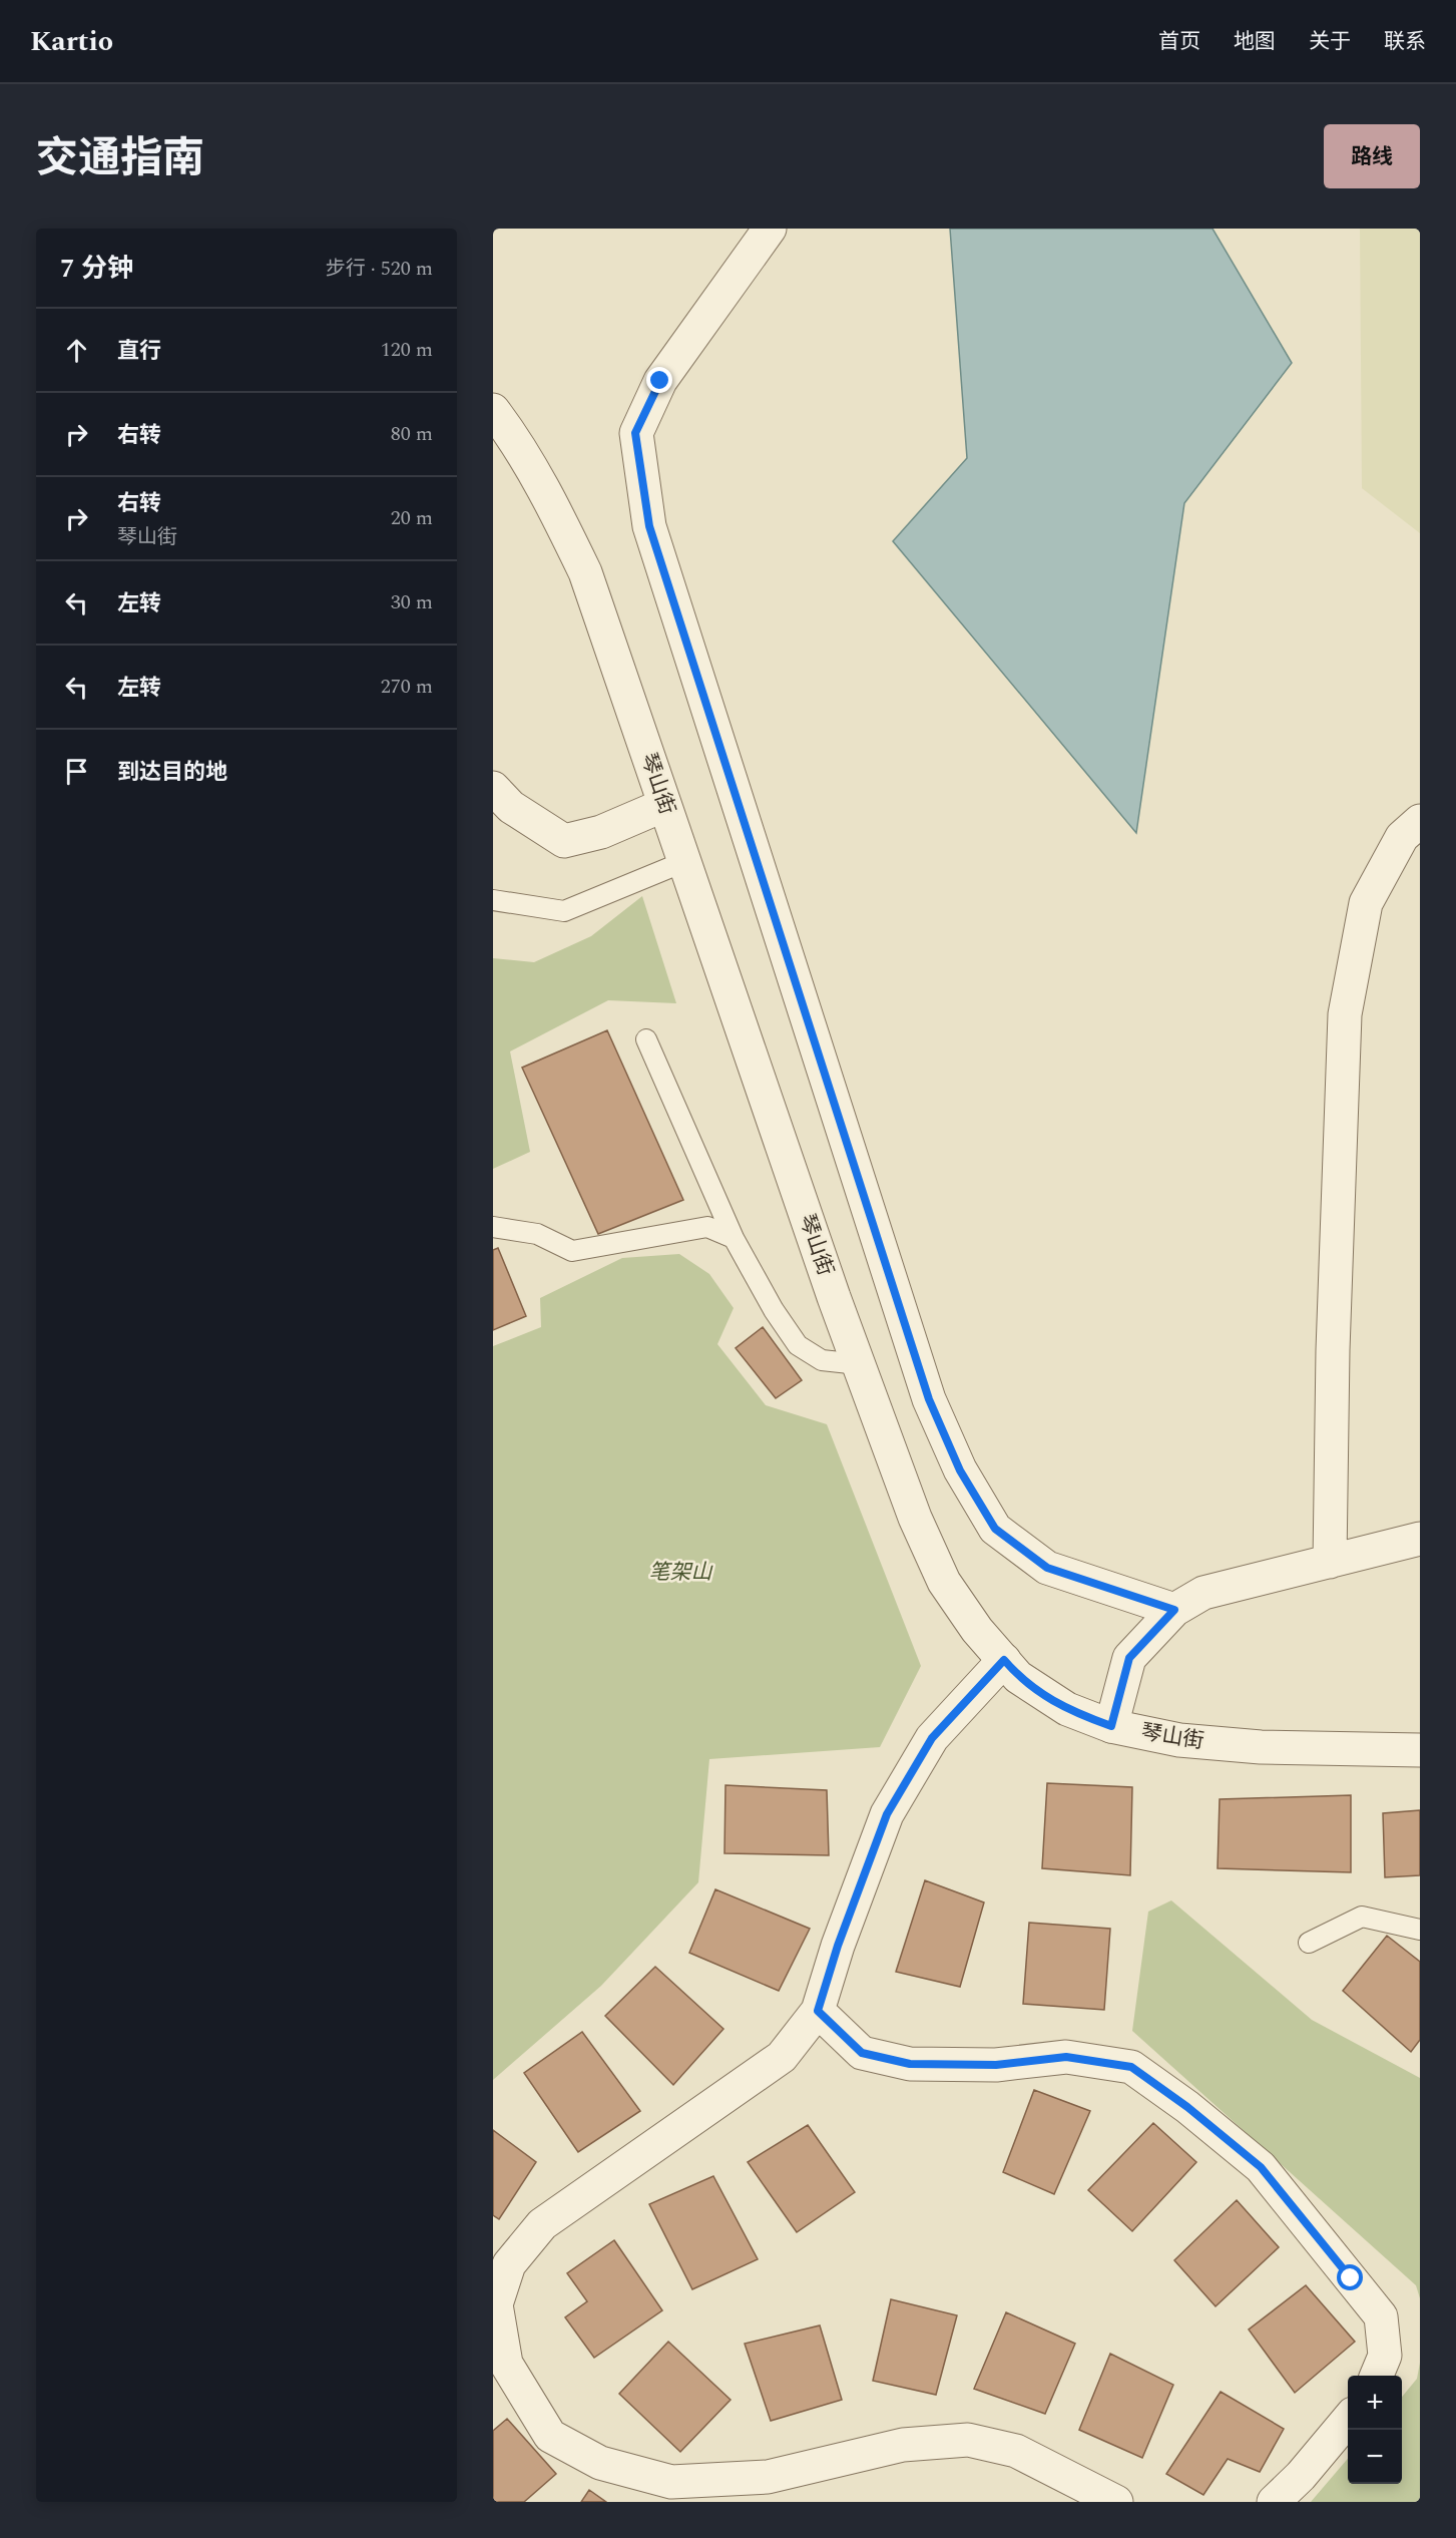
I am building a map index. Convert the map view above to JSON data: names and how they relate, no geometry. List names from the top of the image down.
{
  "streets": {
    "street": ["琴山街"]
  },
  "parks": ["笔架山"],
  "page": {
    "header": "Kartio",
    "nav": [
      "首页",
      "地图",
      "关于",
      "联系"
    ],
    "title": "交通指南",
    "buttons": "路线",
    "heading": ["7 分钟", "步行 · 520 m"],
    "list": [
      ["直行", "120 m"],
      ["右转", "80 m"],
      ["右转", "琴山街", "20 m"],
      ["左转", "30 m"],
      ["左转", "270 m"],
      "到达目的地"
    ],
    "map_buttons": ["+", "−"]
  }
}
